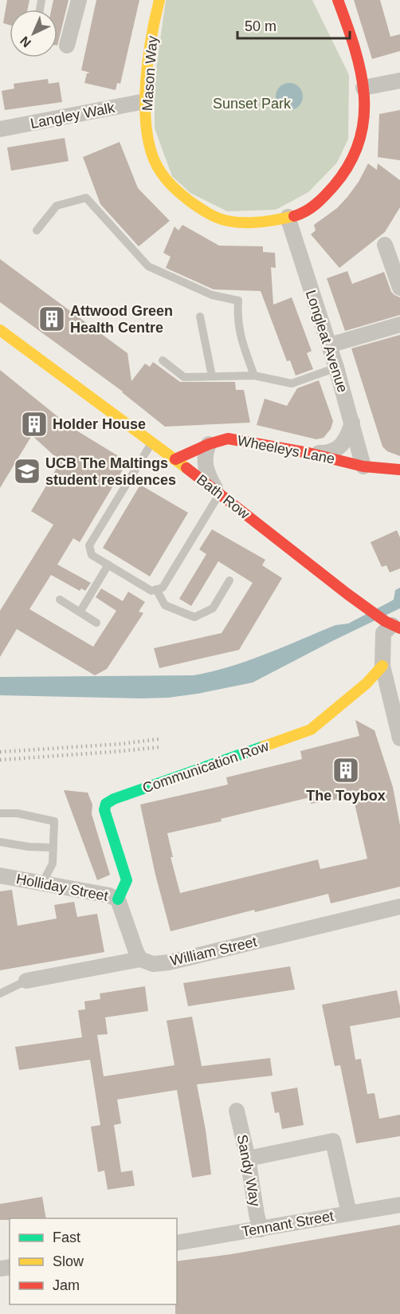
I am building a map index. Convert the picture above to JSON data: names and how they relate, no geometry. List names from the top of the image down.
{
  "streets": {
    "street": [
      "Mason Way",
      "Langley Walk",
      "Longleat Avenue",
      "Wheeleys Lane",
      "Bath Row",
      "Communication Row",
      "Holliday Street",
      "William Street",
      "Sandy Way",
      "Tennant Street"
    ]
  },
  "crossings": [
    ["Mason Way", "Langley Walk"],
    ["Mason Way", "Longleat Avenue"],
    ["Longleat Avenue", "Wheeleys Lane"],
    ["Wheeleys Lane", "Bath Row"],
    ["Communication Row", "Holliday Street"],
    ["Holliday Street", "William Street"],
    ["Sandy Way", "Tennant Street"]
  ],
  "parks": ["Sunset Park"],
  "places": {
    "building": ["Attwood Green Health Centre", "Holder House", "The Toybox"],
    "school or university": ["UCB The Maltings student residences"]
  },
  "legend": ["Fast", "Slow", "Jam"],
  "scale_bar": "50 m",
  "north": "bottom left"
}
